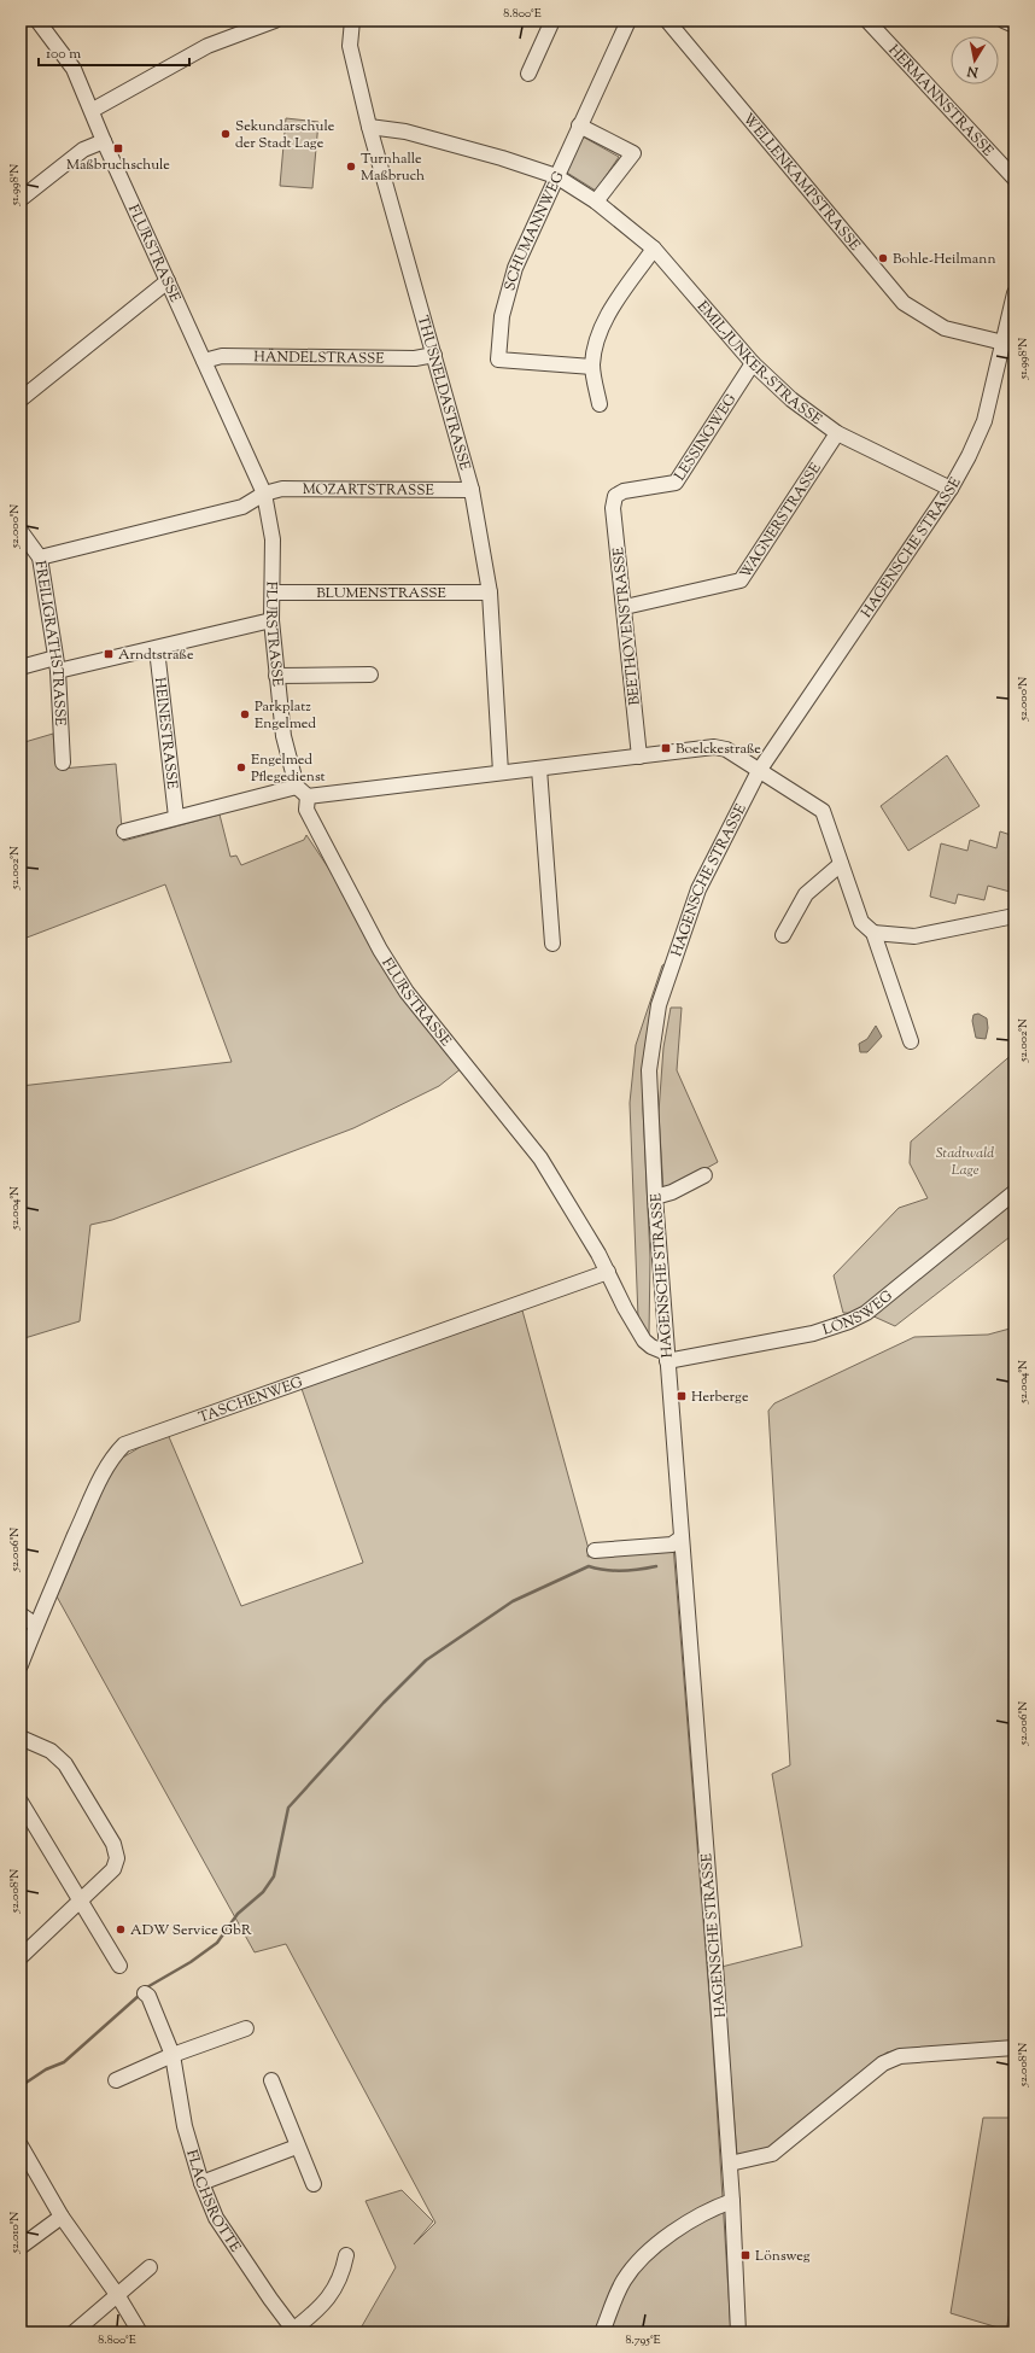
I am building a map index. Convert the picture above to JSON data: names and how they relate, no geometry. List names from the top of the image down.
{
  "streets": {
    "street": [
      "HERMANNSTRASSE",
      "WELLENKAMPSTRASSE",
      "SCHUMANNWEG",
      "FLURSTRASSE",
      "HÄNDELSTRASSE",
      "EMIL-JUNKER-STRASSE",
      "THUSNELDASTRASSE",
      "LESSINGWEG",
      "MOZARTSTRASSE",
      "WAGNERSTRASSE",
      "HAGENSCHE STRASSE",
      "BLUMENSTRASSE",
      "BEETHOVENSTRASSE",
      "FREILIGRATHSTRASSE",
      "HEINESTRASSE",
      "LÖNSWEG",
      "TASCHENWEG",
      "FLACHSROTTE"
    ]
  },
  "crossings": [
    ["WELLENKAMPSTRASSE", "HAGENSCHE STRASSE"],
    ["SCHUMANNWEG", "EMIL-JUNKER-STRASSE"],
    ["FLURSTRASSE", "HÄNDELSTRASSE"],
    ["FLURSTRASSE", "MOZARTSTRASSE"],
    ["FLURSTRASSE", "HAGENSCHE STRASSE"],
    ["FLURSTRASSE", "BLUMENSTRASSE"],
    ["FLURSTRASSE", "LÖNSWEG"],
    ["FLURSTRASSE", "TASCHENWEG"],
    ["HÄNDELSTRASSE", "THUSNELDASTRASSE"],
    ["EMIL-JUNKER-STRASSE", "THUSNELDASTRASSE"],
    ["EMIL-JUNKER-STRASSE", "LESSINGWEG"],
    ["EMIL-JUNKER-STRASSE", "WAGNERSTRASSE"],
    ["EMIL-JUNKER-STRASSE", "HAGENSCHE STRASSE"],
    ["THUSNELDASTRASSE", "MOZARTSTRASSE"],
    ["THUSNELDASTRASSE", "BLUMENSTRASSE"],
    ["LESSINGWEG", "BEETHOVENSTRASSE"],
    ["MOZARTSTRASSE", "FREILIGRATHSTRASSE"],
    ["WAGNERSTRASSE", "BEETHOVENSTRASSE"],
    ["HAGENSCHE STRASSE", "LÖNSWEG"]
  ],
  "parks": ["Stadtwald Lage"],
  "places": {
    "other": [
      "Sekundarschule der Stadt Lage",
      "Turnhalle Maßbruch",
      "Bohle-Heilmann",
      "Parkplatz Engelmed",
      "Engelmed Pflegedienst",
      "ADW Service GbR"
    ],
    "transit": [
      "Maßbruchschule",
      "Arndtstraße",
      "Boelckestraße",
      "Herberge",
      "Lönsweg"
    ]
  },
  "scale_bar": "100 m",
  "north": "bottom",
  "coordinates": [
    "8.800°E",
    "51.998°N",
    "52.000°N",
    "52.002°N",
    "52.004°N",
    "52.006°N",
    "52.008°N",
    "52.010°N",
    "8.795°E"
  ]
}
